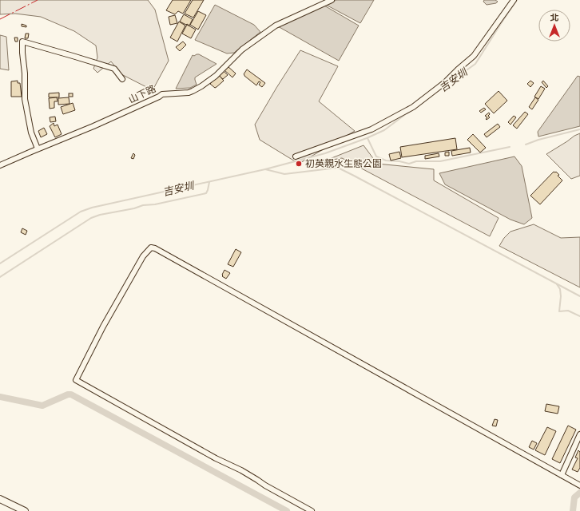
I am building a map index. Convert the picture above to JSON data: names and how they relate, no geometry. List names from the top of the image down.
{
  "streets": {
    "street": ["山下路"]
  },
  "water": ["吉安圳"],
  "places": ["初英親水生態公園"],
  "north": "top"
}
